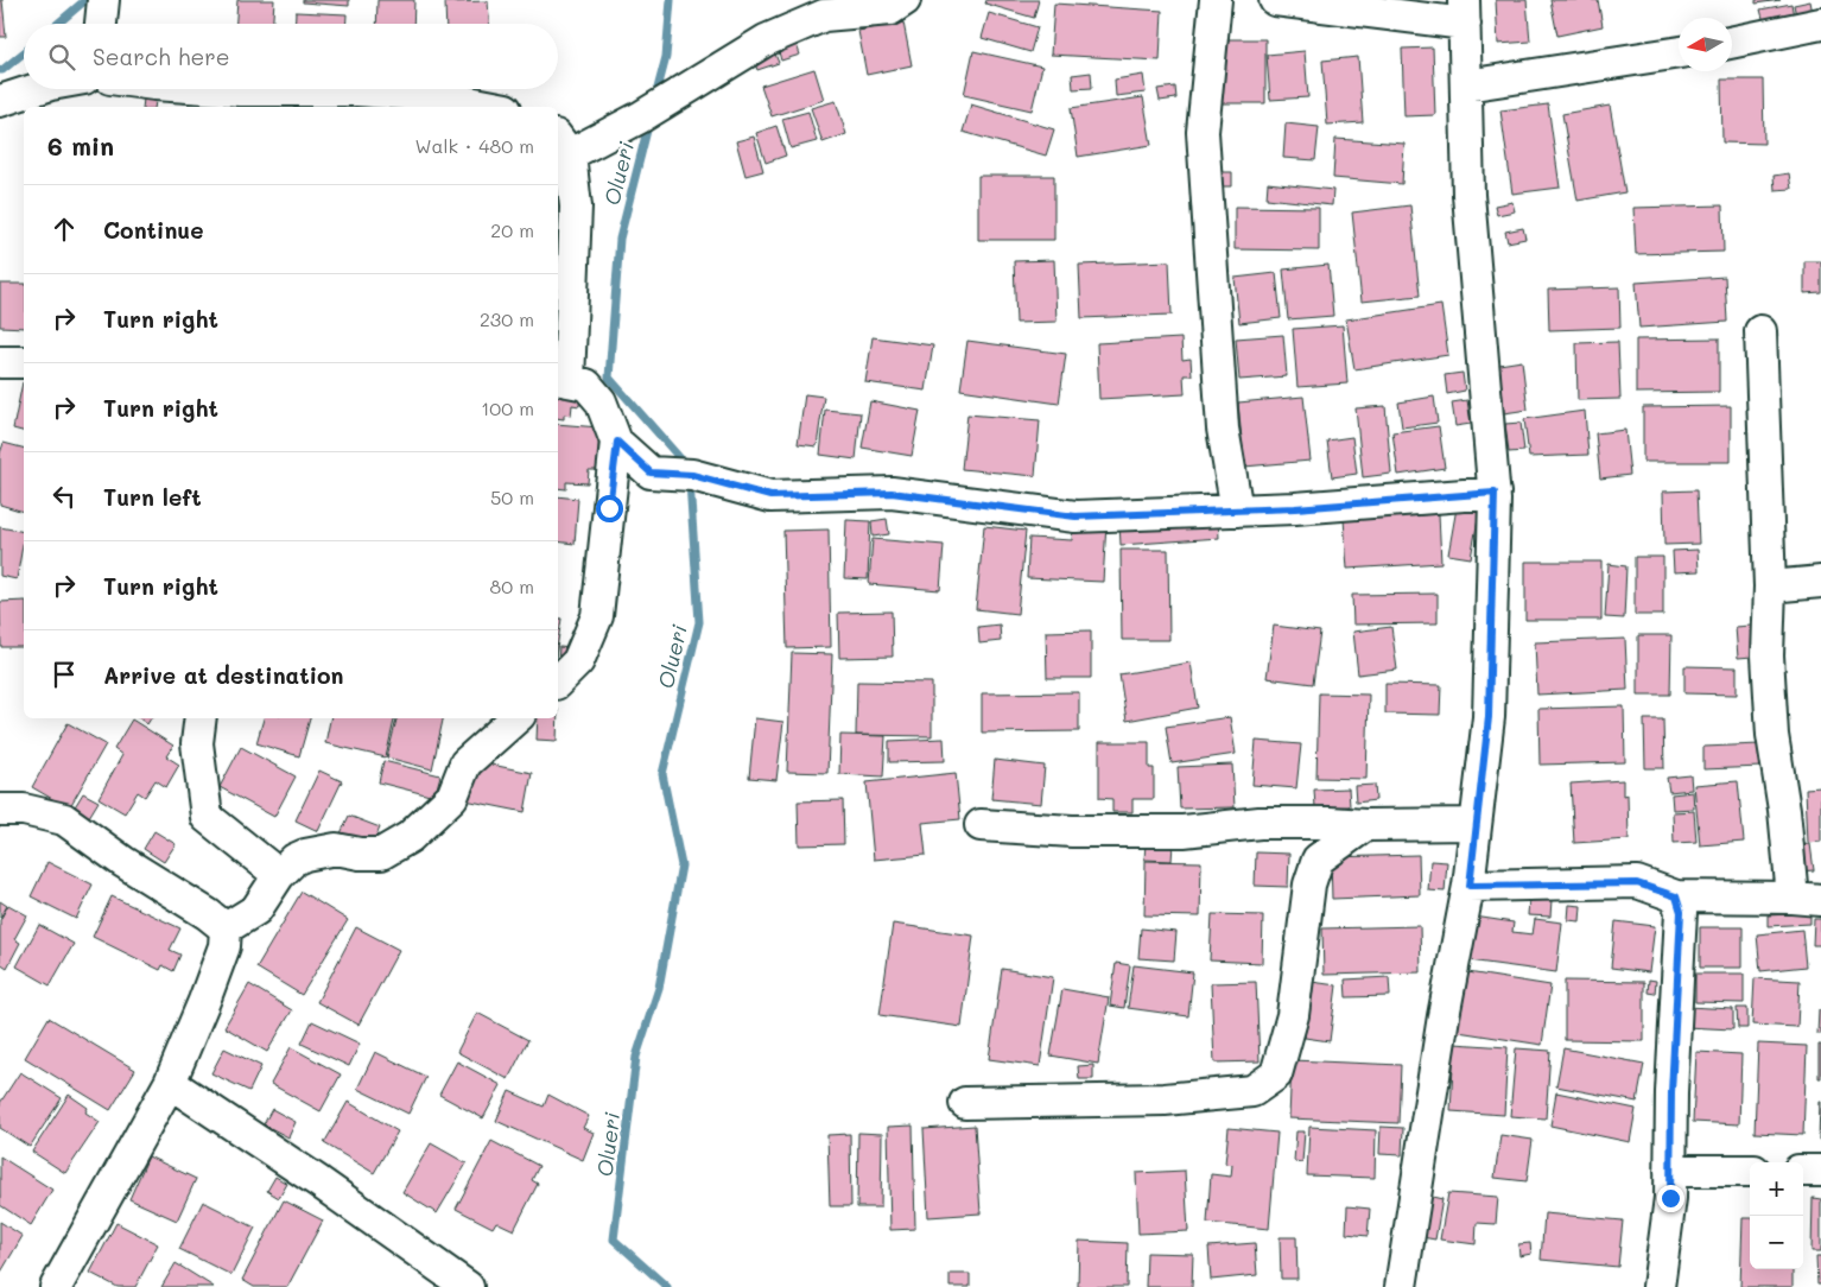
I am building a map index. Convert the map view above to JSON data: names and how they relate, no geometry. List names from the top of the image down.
{
  "water": ["Olueri"],
  "north": "left",
  "page": {
    "search": "Search here",
    "heading": ["6 min", "Walk · 480 m"],
    "list": [
      ["Continue", "20 m"],
      ["Turn right", "230 m"],
      ["Turn right", "100 m"],
      ["Turn left", "50 m"],
      ["Turn right", "80 m"],
      "Arrive at destination"
    ],
    "map_buttons": ["+", "−"]
  }
}
